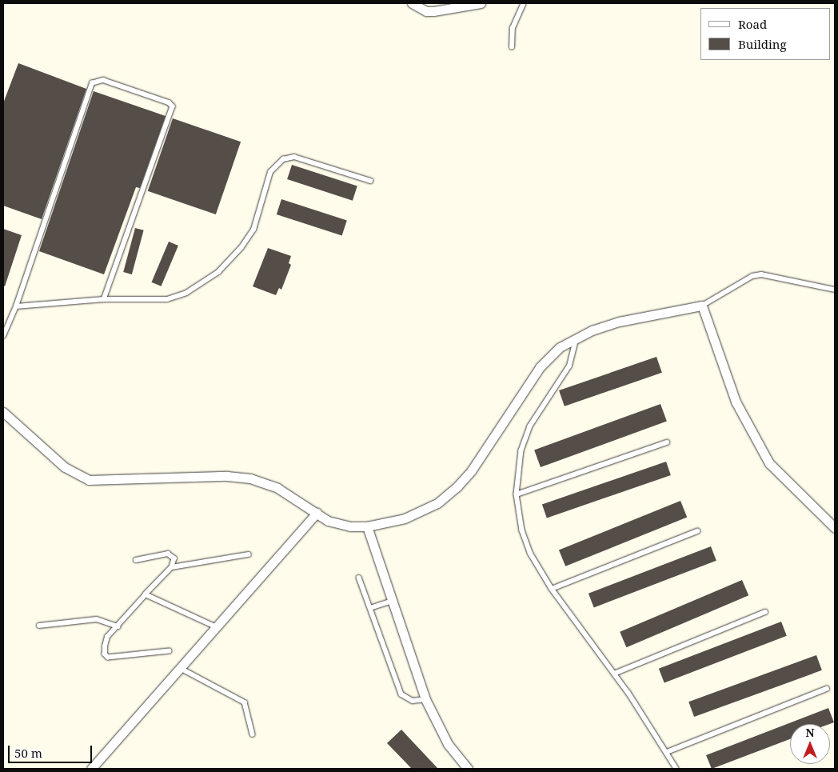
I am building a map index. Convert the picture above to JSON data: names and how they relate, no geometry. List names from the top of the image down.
{
  "legend": ["Road", "Building"],
  "scale_bar": "50 m",
  "north": "top"
}
